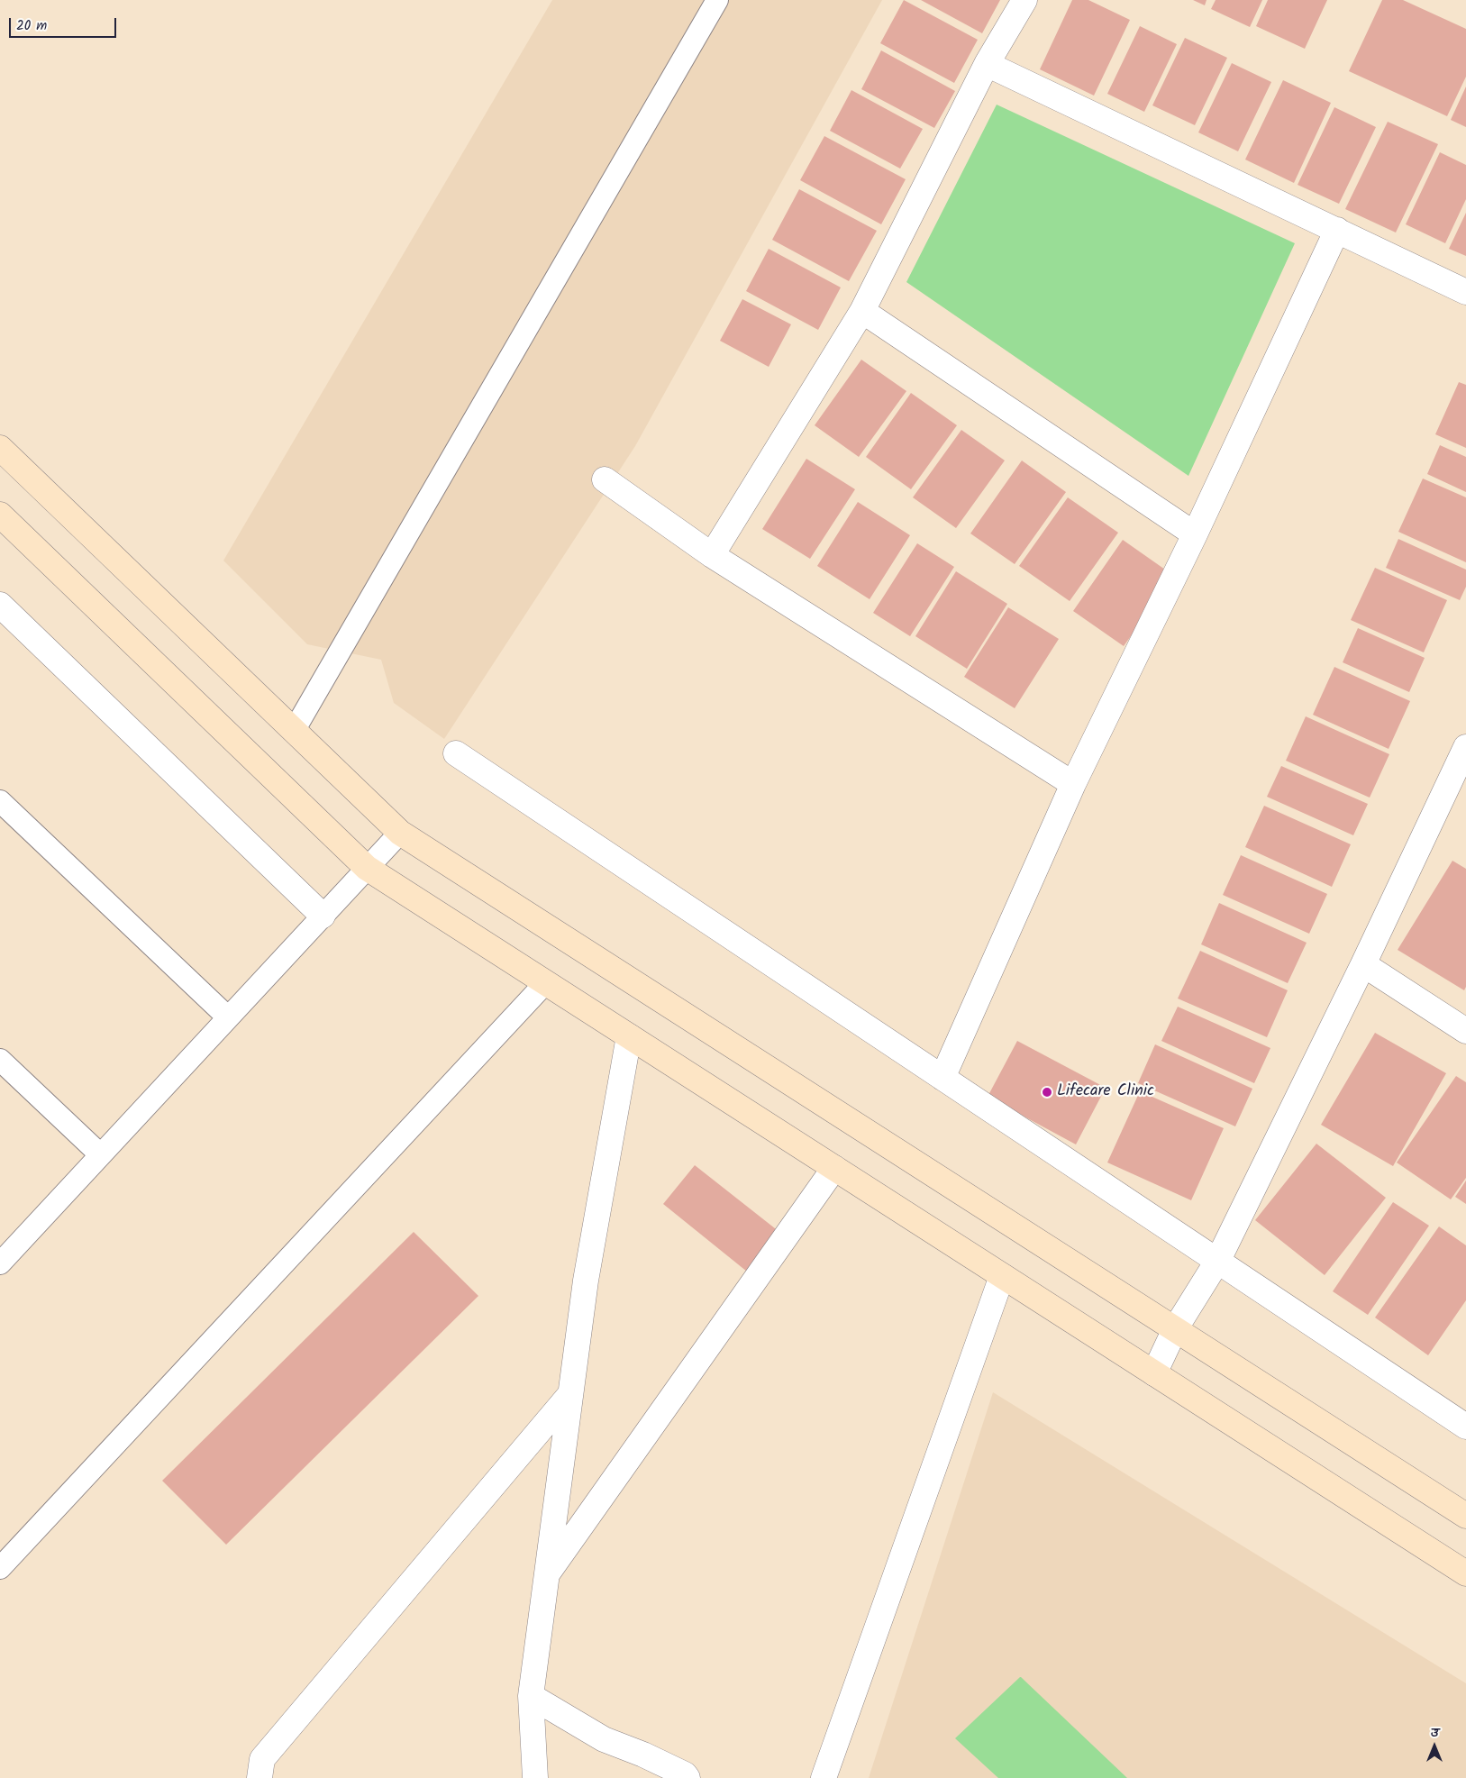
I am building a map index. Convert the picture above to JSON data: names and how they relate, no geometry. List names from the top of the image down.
{
  "places": ["Lifecare Clinic"],
  "scale_bar": "20 m",
  "north": "top"
}
